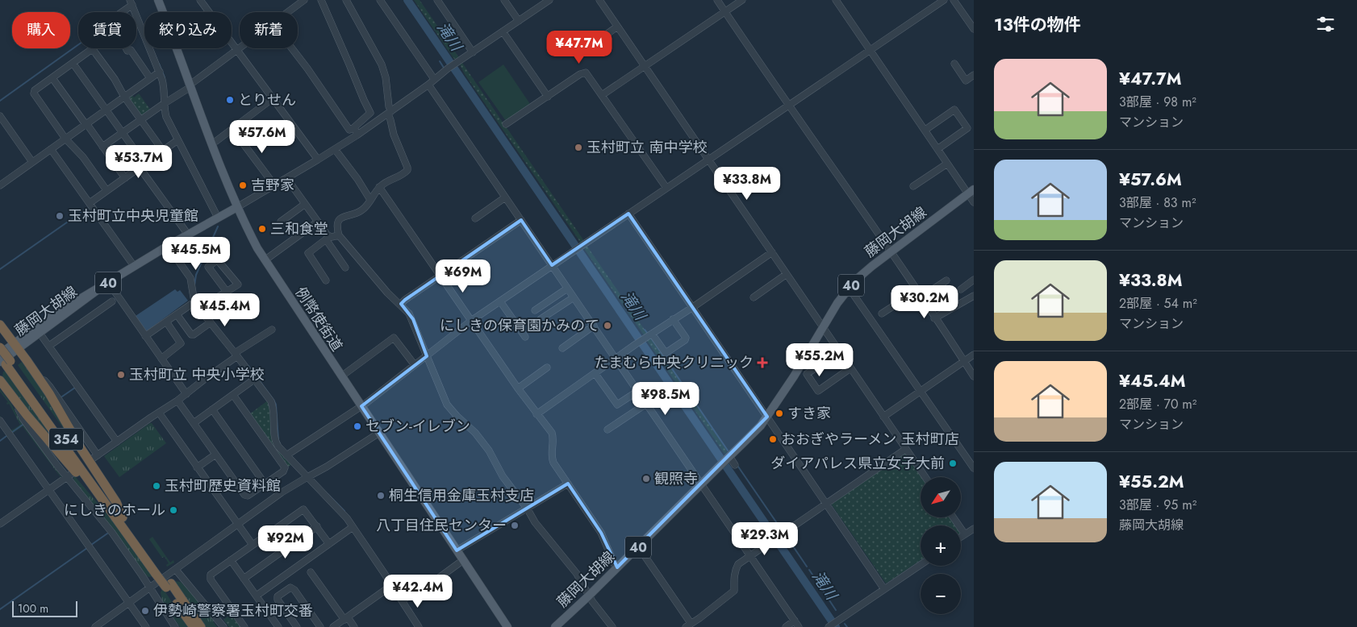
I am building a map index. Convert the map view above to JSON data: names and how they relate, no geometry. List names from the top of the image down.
{
  "streets": {
    "highway": ["354"],
    "main road": ["藤岡大胡線", "40", "例幣使街道"]
  },
  "crossings": [
    ["藤岡大胡線", "例幣使街道"],
    ["藤岡大胡線", "354"]
  ],
  "water": ["滝川"],
  "places": {
    "other": [
      "とりせん",
      "玉村町立 南中学校",
      "吉野家",
      "玉村町立中央児童館",
      "三和食堂",
      "にしきの保育園かみのて",
      "玉村町立 中央小学校",
      "すき家",
      "セブン-イレブン",
      "おおぎやラーメン 玉村町店",
      "ダイアパレス県立女子大前",
      "観照寺",
      "玉村町歴史資料館",
      "桐生信用金庫玉村支店",
      "にしきのホール",
      "八丁目住民センター",
      "伊勢崎警察署玉村町交番"
    ],
    "health": ["たまむら中央クリニック"]
  },
  "scale_bar": "100 m",
  "north": "bottom left",
  "page": {
    "heading": "13件の物件",
    "chip": [
      "購入",
      "賃貸",
      "絞り込み",
      "新着"
    ],
    "price": [
      "¥47.7M",
      "¥57.6M",
      "¥53.7M",
      "¥33.8M",
      "¥45.5M",
      "¥69M",
      "¥30.2M",
      "¥45.4M",
      "¥55.2M",
      "¥98.5M",
      "¥29.3M",
      "¥92M",
      "¥42.4M"
    ],
    "list": [
      {
        "name": "¥47.7M",
        "note": "3部屋 · 98 m² · マンション"
      },
      {
        "name": "¥57.6M",
        "note": "3部屋 · 83 m² · マンション"
      },
      {
        "name": "¥33.8M",
        "note": "2部屋 · 54 m² · マンション"
      },
      {
        "name": "¥45.4M",
        "note": "2部屋 · 70 m² · マンション"
      },
      {
        "name": "¥55.2M",
        "note": "3部屋 · 95 m² · 藤岡大胡線"
      }
    ],
    "map_buttons": ["+", "−"],
    "scale": "100 m"
  }
}
